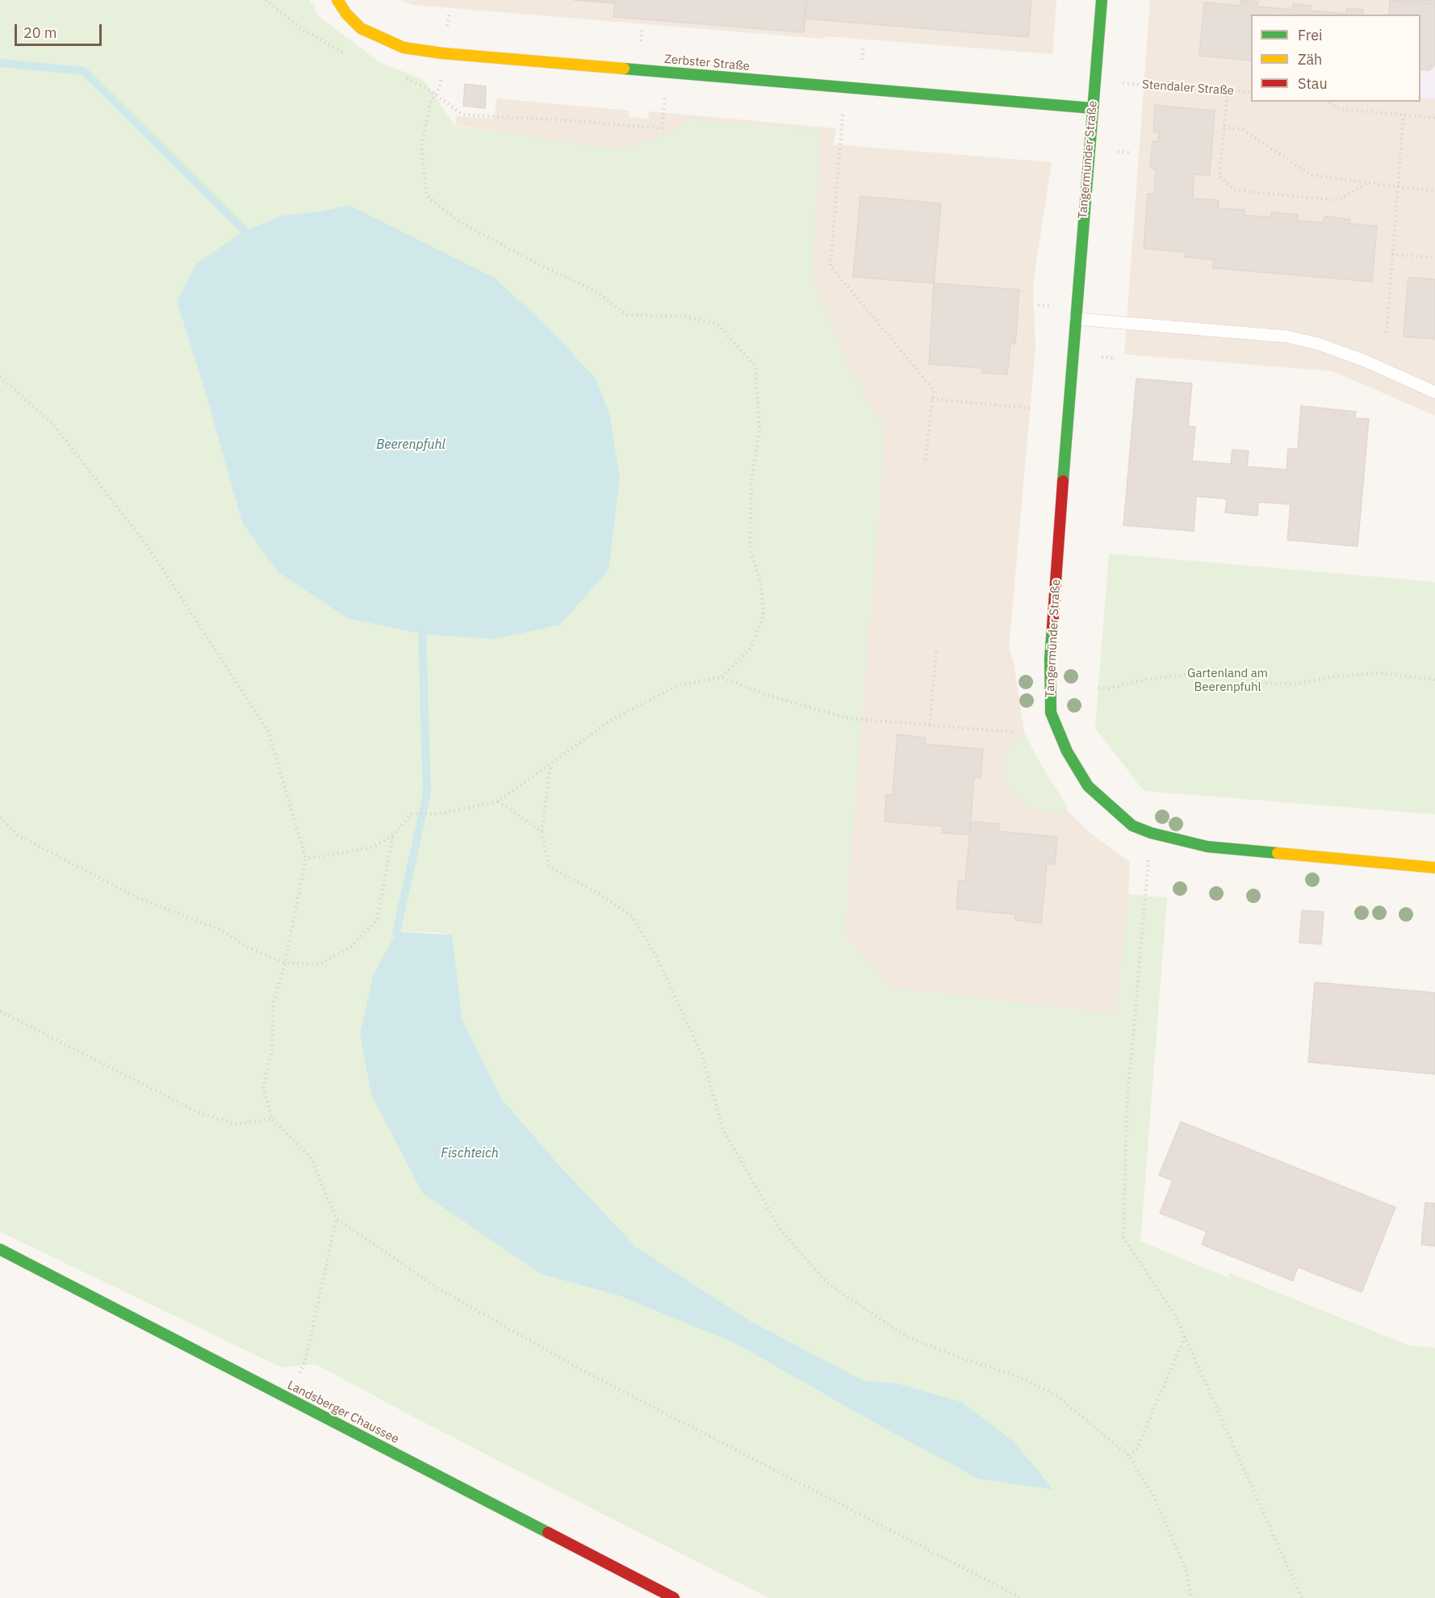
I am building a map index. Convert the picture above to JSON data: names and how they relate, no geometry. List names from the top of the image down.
{
  "streets": {
    "street": ["Zerbster Straße", "Tangermünder Straße", "Landsberger Chaussee"],
    "path": ["Stendaler Straße"]
  },
  "crossings": [
    ["Zerbster Straße", "Tangermünder Straße"]
  ],
  "water": ["Beerenpfuhl", "Fischteich"],
  "parks": ["Gartenland am Beerenpfuhl"],
  "legend": ["Frei", "Zäh", "Stau"],
  "scale_bar": "20 m"
}
